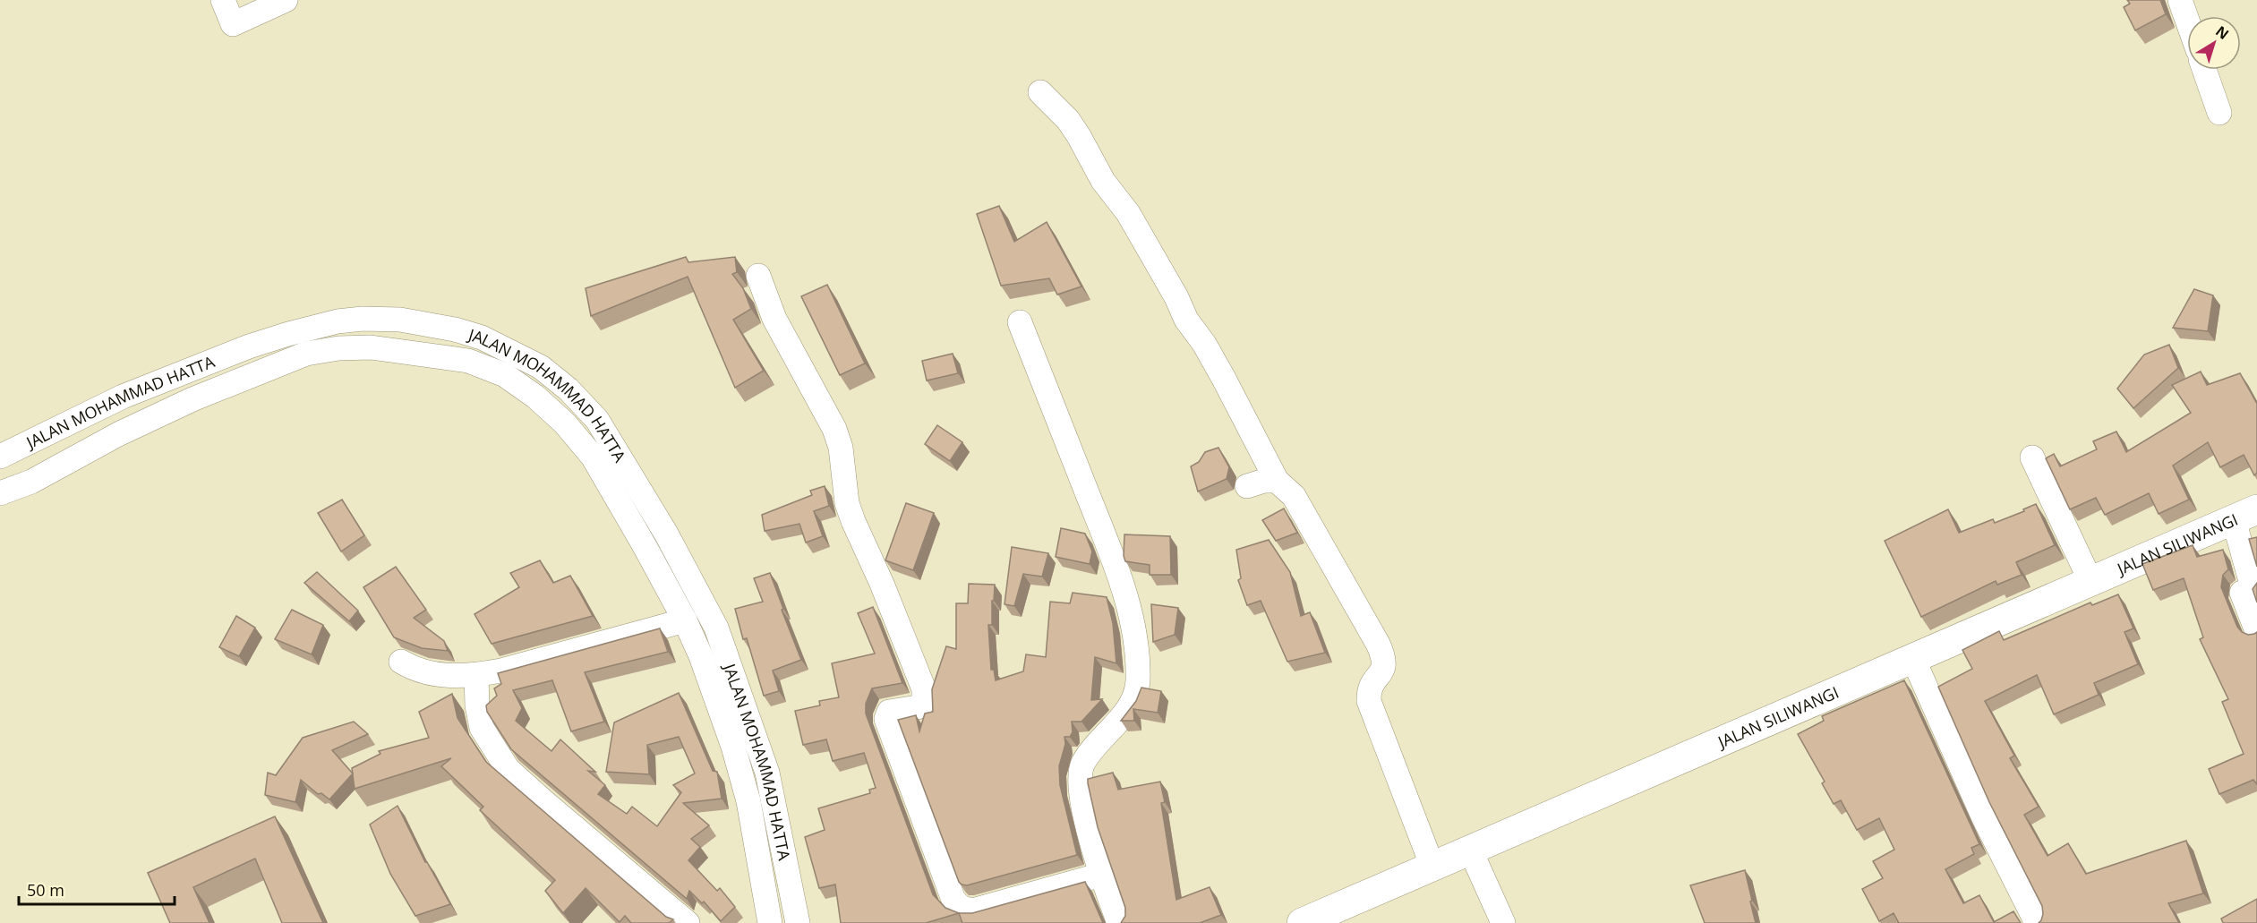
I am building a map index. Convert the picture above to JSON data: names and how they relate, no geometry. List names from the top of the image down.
{
  "streets": {
    "main road": ["JALAN SILIWANGI"],
    "street": ["JALAN MOHAMMAD HATTA"]
  },
  "scale_bar": "50 m",
  "north": "top right"
}
